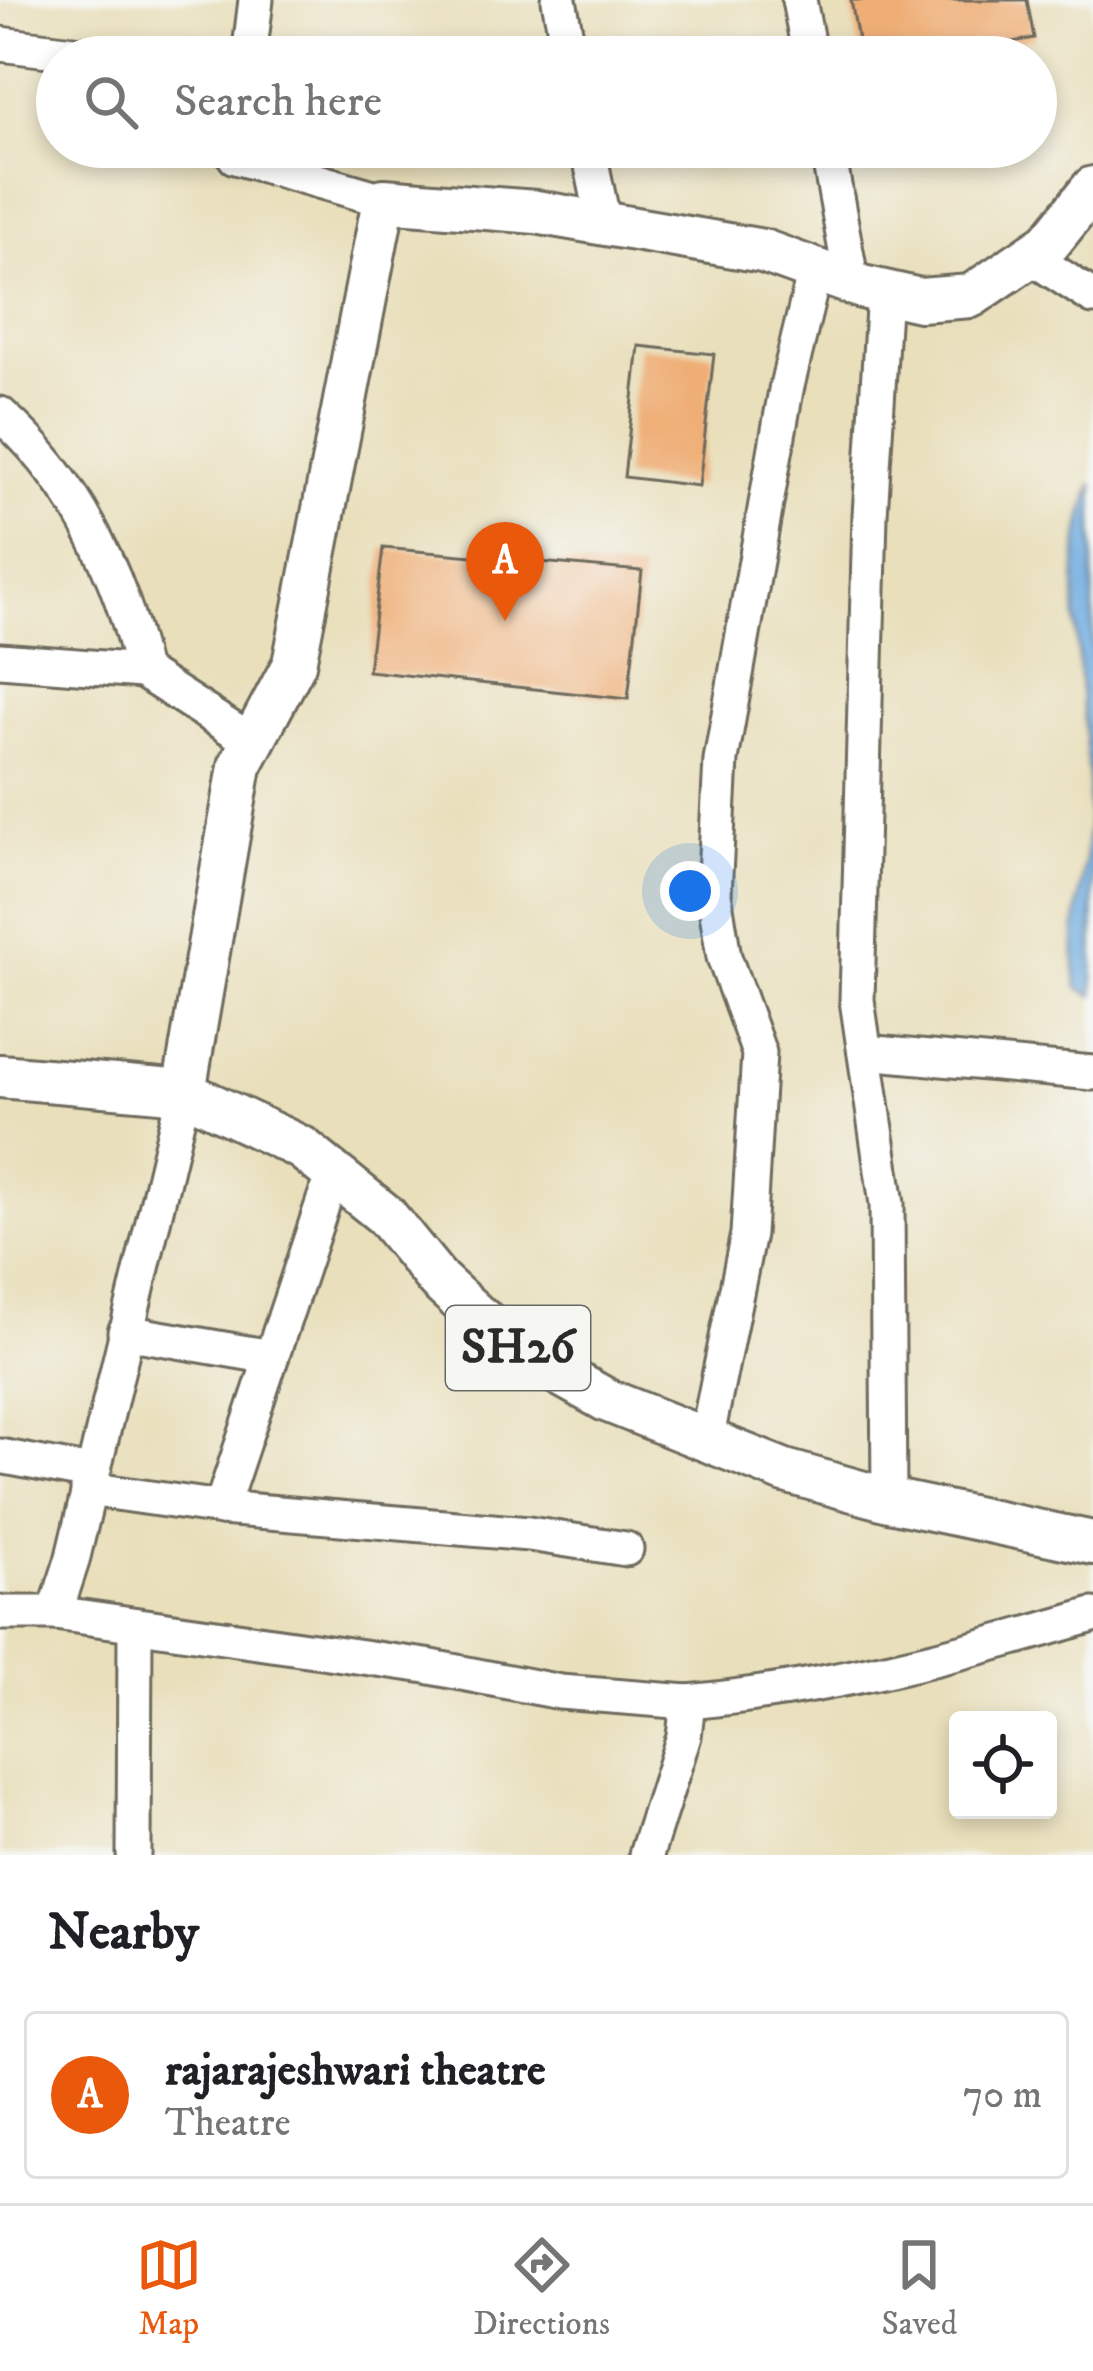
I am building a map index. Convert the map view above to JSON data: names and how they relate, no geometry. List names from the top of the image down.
{
  "streets": {
    "main road": ["SH26"]
  },
  "page": {
    "search": "Search here",
    "pins": "A",
    "heading": "Nearby",
    "list": [
      {
        "mark": "A",
        "name": "rajarajeshwari theatre",
        "note": "Theatre",
        "value": "70 m"
      }
    ],
    "nav": ["Map", "Directions", "Saved"]
  }
}
